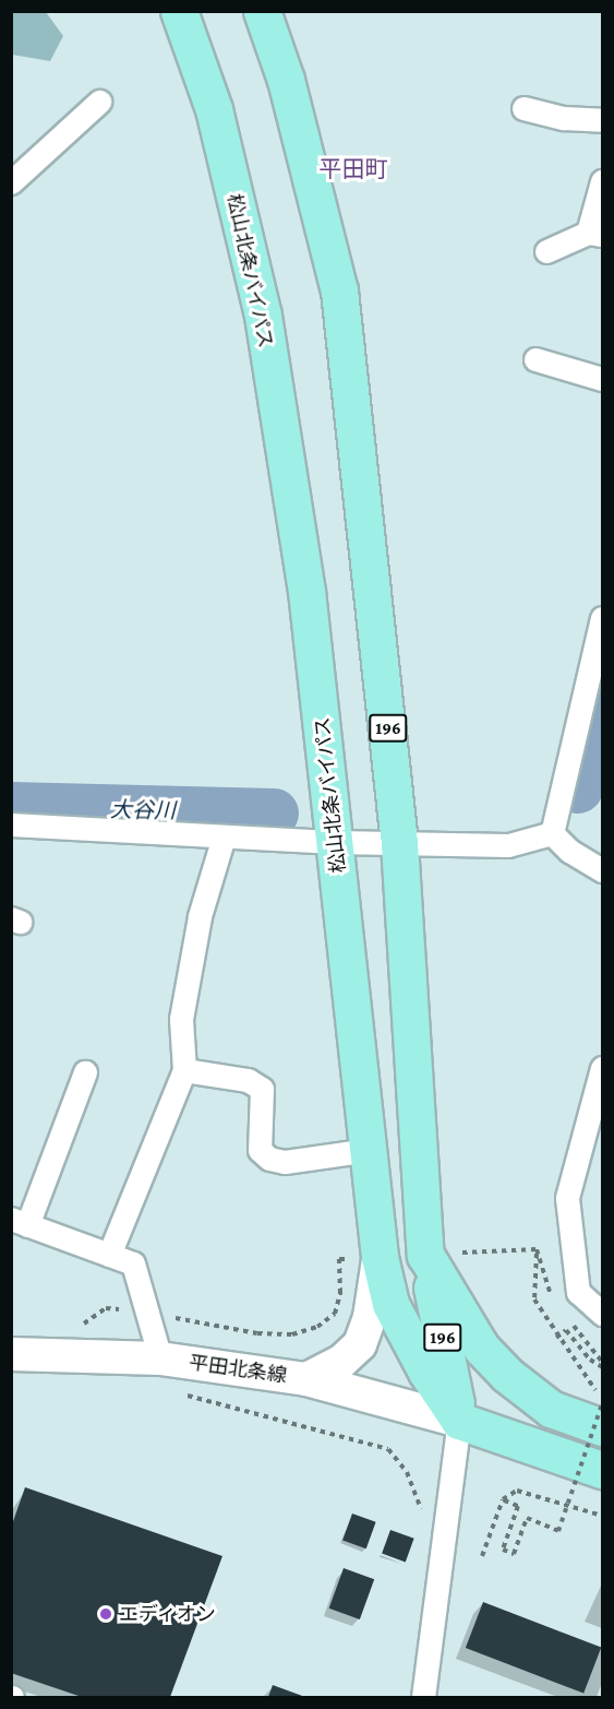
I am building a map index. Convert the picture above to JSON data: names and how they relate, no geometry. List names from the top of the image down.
{
  "streets": {
    "highway": ["松山北条バイパス", "196"],
    "main road": ["平田北条線"]
  },
  "crossings": [
    ["松山北条バイパス", "196"],
    ["松山北条バイパス", "平田北条線"],
    ["196", "平田北条線"]
  ],
  "districts": ["平田町"],
  "water": ["大谷川"],
  "places": ["エディオン"]
}
